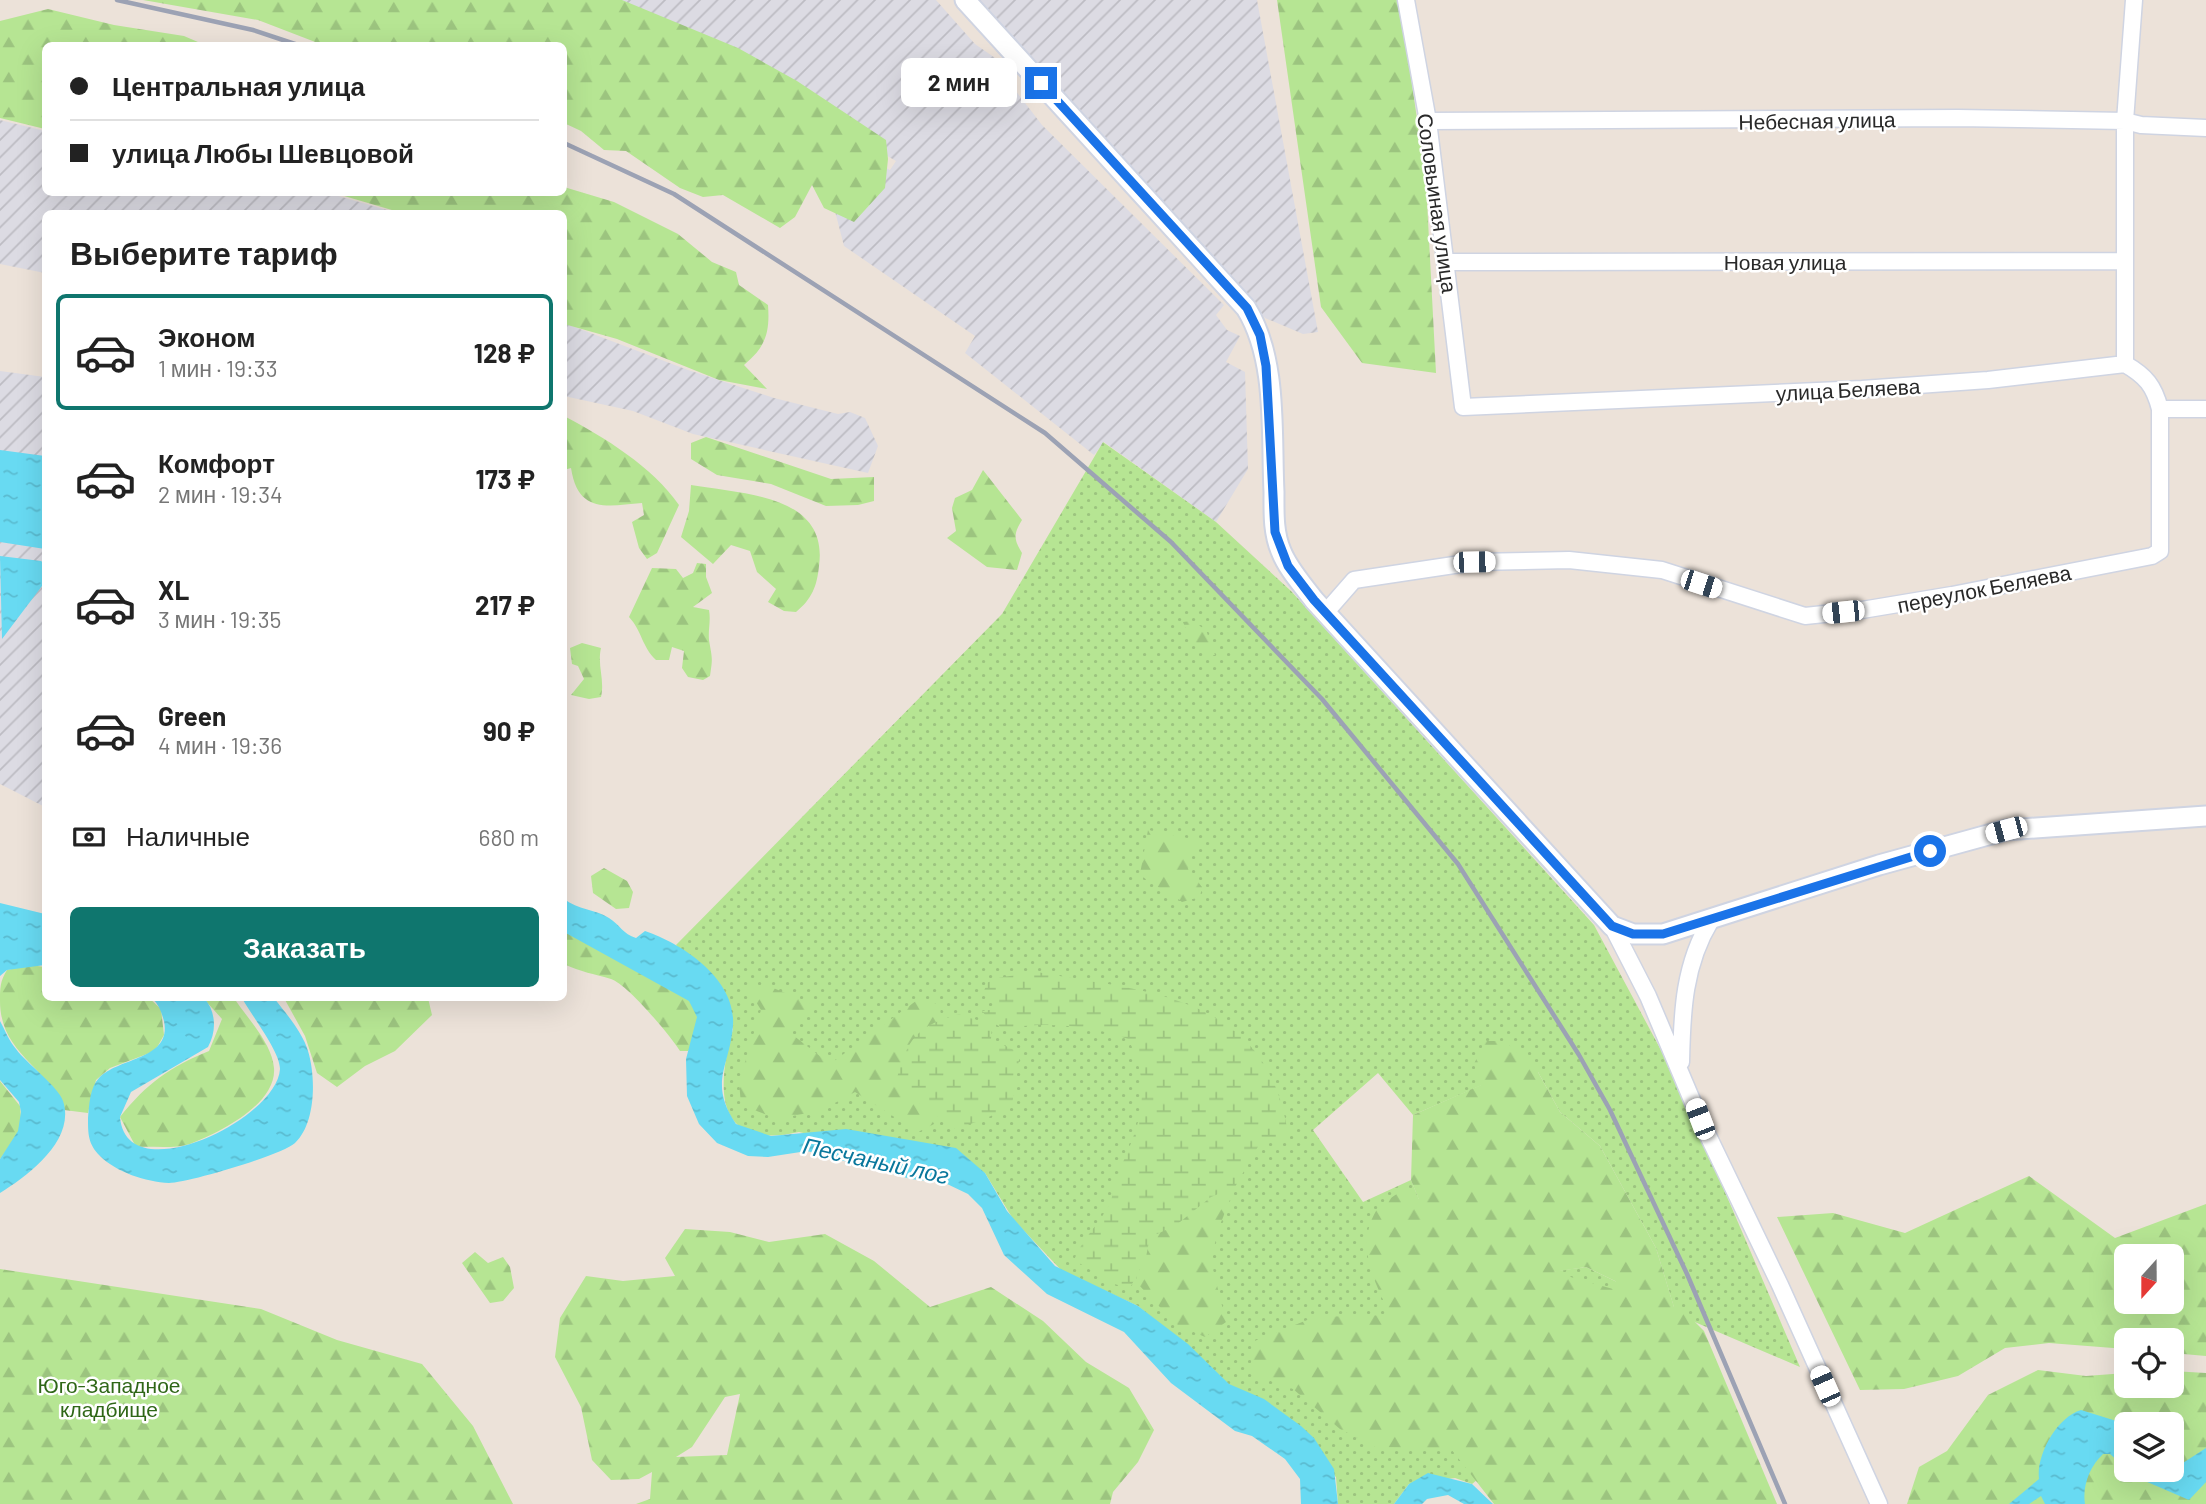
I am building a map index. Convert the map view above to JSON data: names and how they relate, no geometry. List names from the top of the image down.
{
  "streets": {
    "street": [
      "Небесная улица",
      "Соловьиная улица",
      "Новая улица",
      "улица Беляева",
      "переулок Беляева"
    ]
  },
  "crossings": [
    ["Небесная улица", "Соловьиная улица"],
    ["Соловьиная улица", "Новая улица"],
    ["Соловьиная улица", "улица Беляева"]
  ],
  "water": ["Песчаный лог"],
  "parks": ["Юго-Западное кладбище"],
  "north": "bottom",
  "page": {
    "banner": ["Центральная улица", "улица Любы Шевцовой"],
    "bubble": "2 мин",
    "heading": "Выберите тариф",
    "list": [
      {
        "name": "Эконом",
        "note": "1 мин · 19:33",
        "value": "128 ₽"
      },
      {
        "name": "Комфорт",
        "note": "2 мин · 19:34",
        "value": "173 ₽"
      },
      {
        "name": "XL",
        "note": "3 мин · 19:35",
        "value": "217 ₽"
      },
      {
        "name": "Green",
        "note": "4 мин · 19:36",
        "value": "90 ₽"
      }
    ],
    "pay": ["Наличные", "680 m"],
    "buttons": "Заказать"
  }
}
